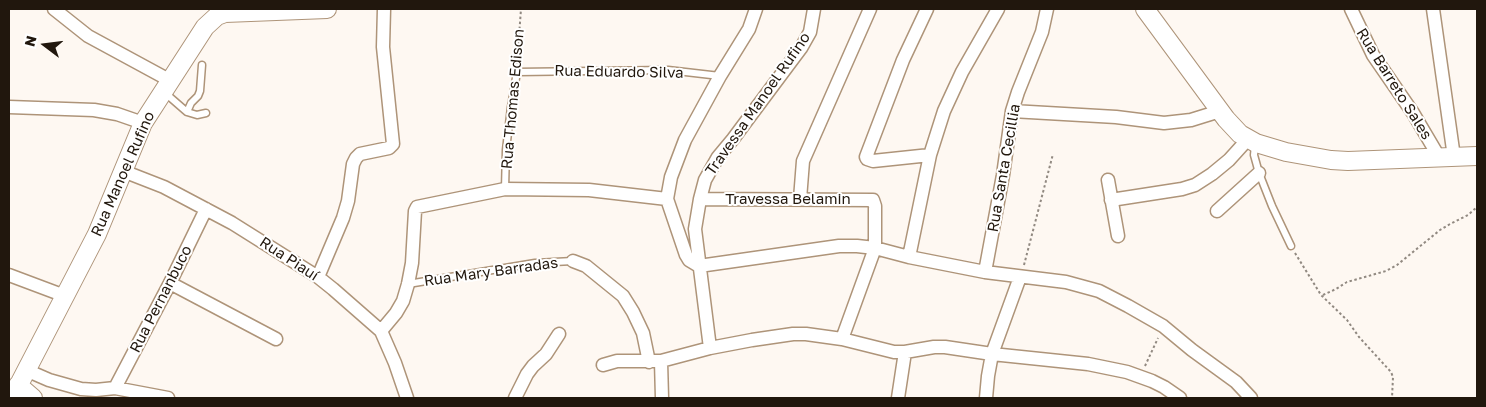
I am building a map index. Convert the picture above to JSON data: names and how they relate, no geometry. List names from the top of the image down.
{
  "streets": {
    "main road": ["Rua Manoel Rufino"],
    "street": [
      "Rua Barreto Sales",
      "Travessa Manoel Rufino",
      "Rua Santa Cecillia",
      "Travessa Belamin",
      "Rua Piauí",
      "Rua Pernanbuco"
    ],
    "lane": ["Rua Eduardo Silva", "Rua Thomas Edison", "Rua Mary Barradas"]
  },
  "crossings": [
    ["Rua Eduardo Silva", "Rua Thomas Edison"],
    ["Travessa Manoel Rufino", "Travessa Belamin"],
    ["Rua Manoel Rufino", "Rua Piauí"],
    ["Rua Piauí", "Rua Pernanbuco"]
  ],
  "north": "left"
}
